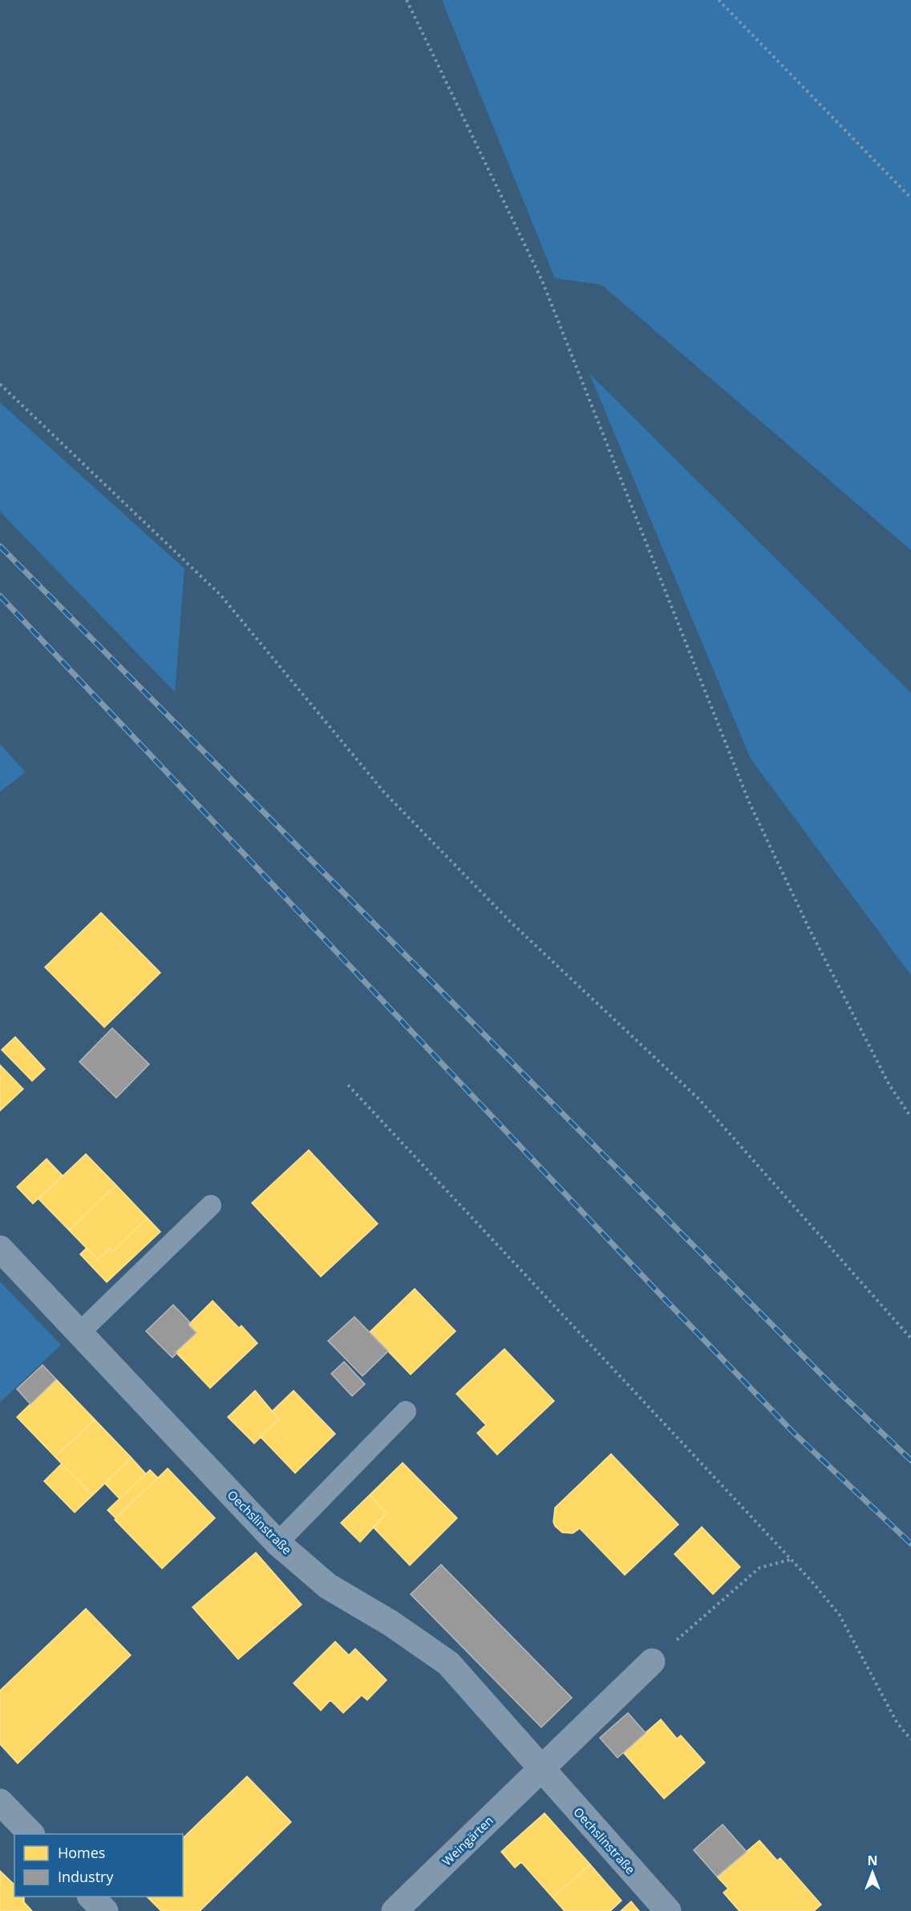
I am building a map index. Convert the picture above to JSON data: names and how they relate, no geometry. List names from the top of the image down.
{
  "streets": {
    "street": ["Oechslinstraße", "Weingärten"]
  },
  "crossings": [
    ["Oechslinstraße", "Weingärten"]
  ],
  "legend": ["Homes", "Industry"],
  "north": "top"
}
